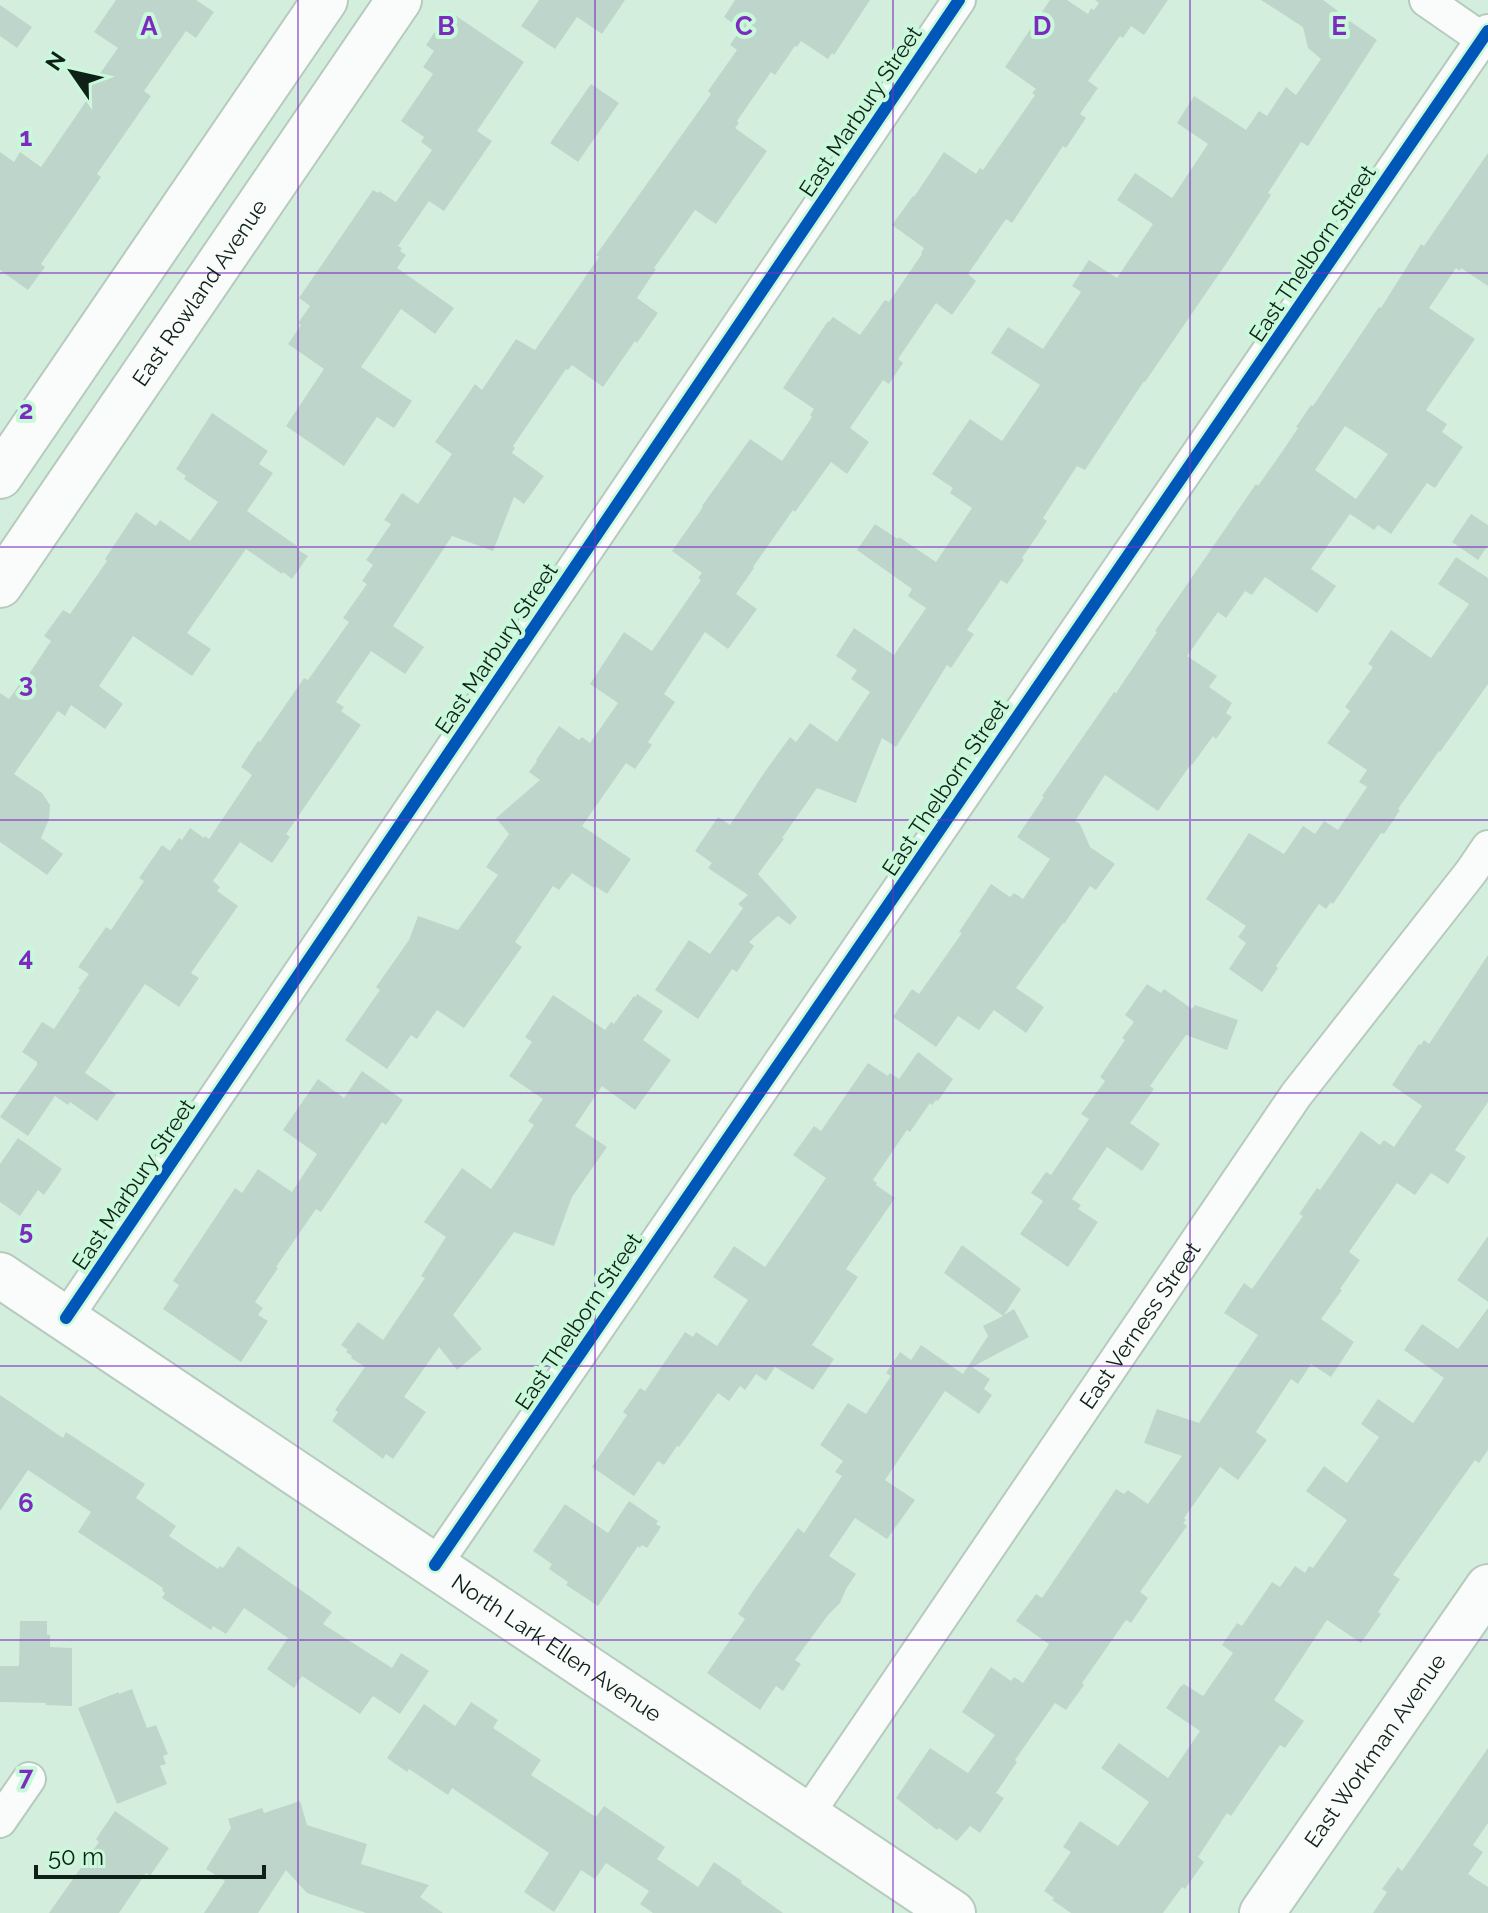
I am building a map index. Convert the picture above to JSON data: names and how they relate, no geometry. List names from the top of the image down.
{
  "streets": {
    "street": [
      "East Marbury Street",
      "East Thelborn Street",
      "East Rowland Avenue",
      "East Verness Street",
      "North Lark Ellen Avenue",
      "East Workman Avenue"
    ]
  },
  "crossings": [
    ["East Marbury Street", "North Lark Ellen Avenue"],
    ["East Thelborn Street", "North Lark Ellen Avenue"],
    ["East Verness Street", "North Lark Ellen Avenue"]
  ],
  "scale_bar": "50 m",
  "north": "top left",
  "grid": {
    "columns": [
      "A",
      "B",
      "C",
      "D",
      "E"
    ],
    "rows": [
      "1",
      "2",
      "3",
      "4",
      "5",
      "6",
      "7"
    ]
  }
}
